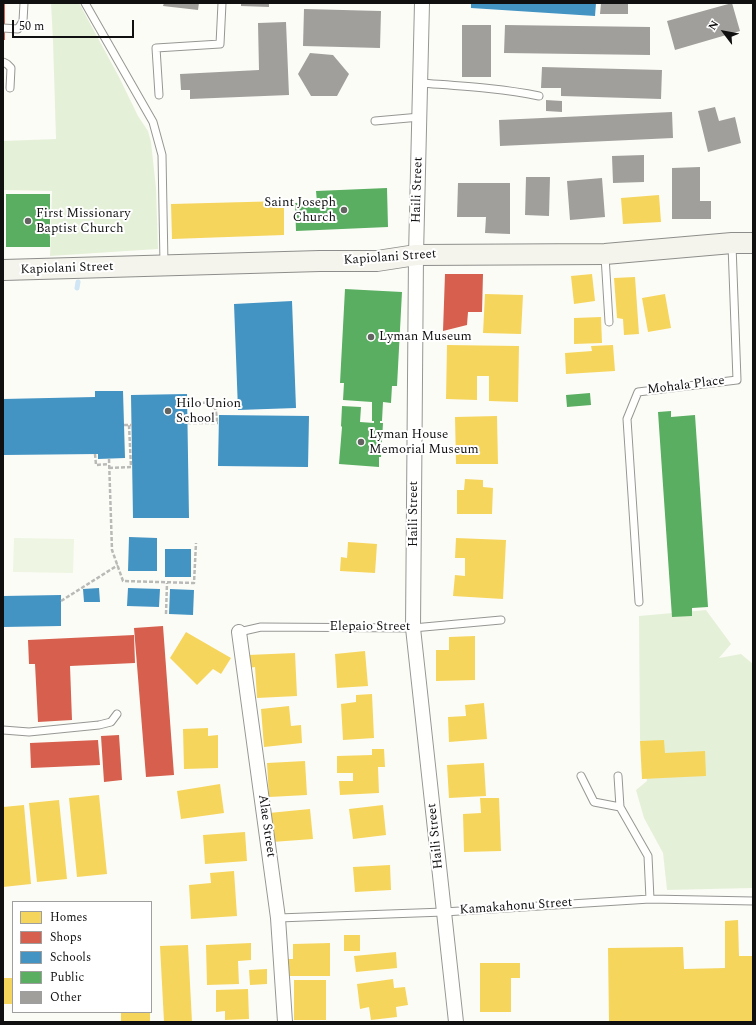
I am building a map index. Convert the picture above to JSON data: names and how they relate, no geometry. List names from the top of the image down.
{
  "streets": {
    "street": ["Haili Street", "Kapiolani Street", "Alae Street"],
    "lane": ["Mohala Place", "Elepaio Street", "Kamakahonu Street"]
  },
  "crossings": [
    ["Haili Street", "Kapiolani Street"],
    ["Haili Street", "Elepaio Street"],
    ["Haili Street", "Kamakahonu Street"],
    ["Kapiolani Street", "Mohala Place"],
    ["Elepaio Street", "Alae Street"],
    ["Alae Street", "Kamakahonu Street"]
  ],
  "places": [
    "Saint Joseph Church",
    "First Missionary Baptist Church",
    "Lyman Museum",
    "Hilo Union School",
    "Lyman House Memorial Museum"
  ],
  "legend": [
    "Homes",
    "Shops",
    "Schools",
    "Public",
    "Other"
  ],
  "scale_bar": "50 m",
  "north": "top left"
}
